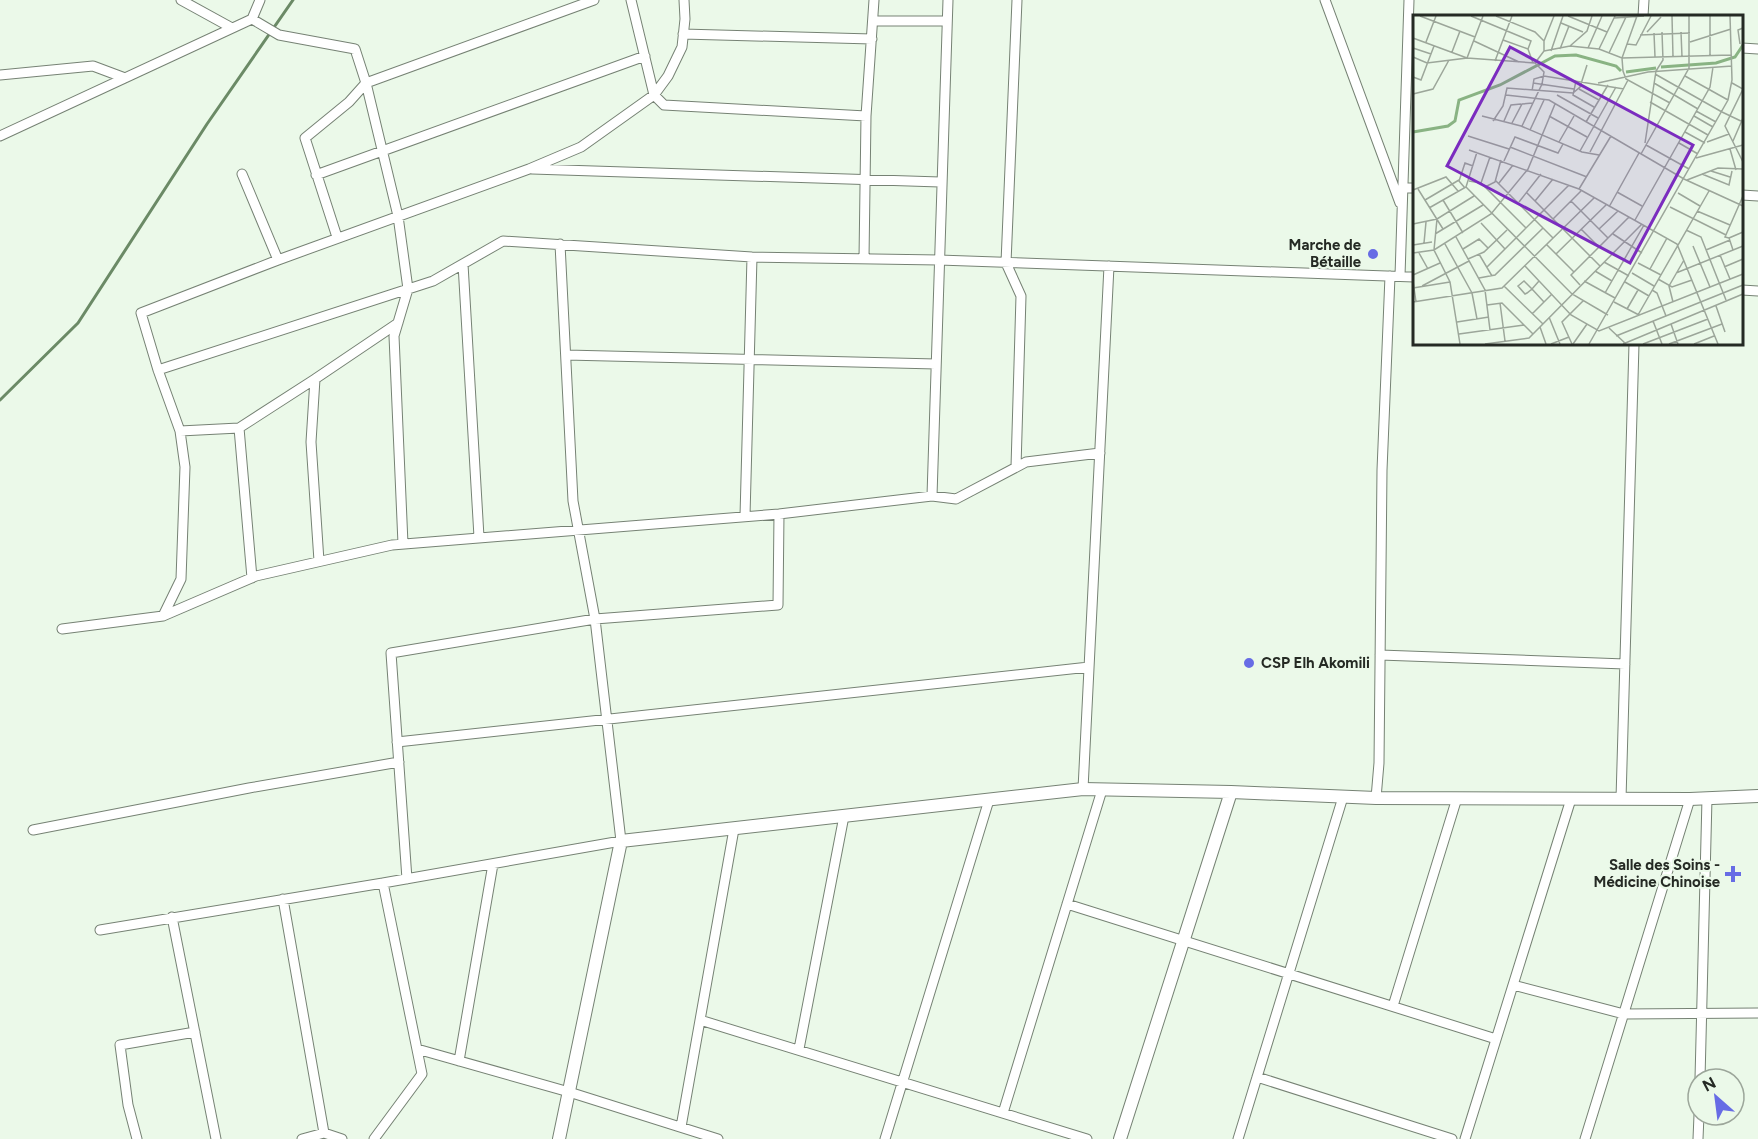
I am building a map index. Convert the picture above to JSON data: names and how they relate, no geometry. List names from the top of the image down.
{
  "places": {
    "other": ["Marche de Bétaille", "CSP Elh Akomili"],
    "health": ["Salle des Soins - Médicine Chinoise"]
  },
  "north": "top left"
}
